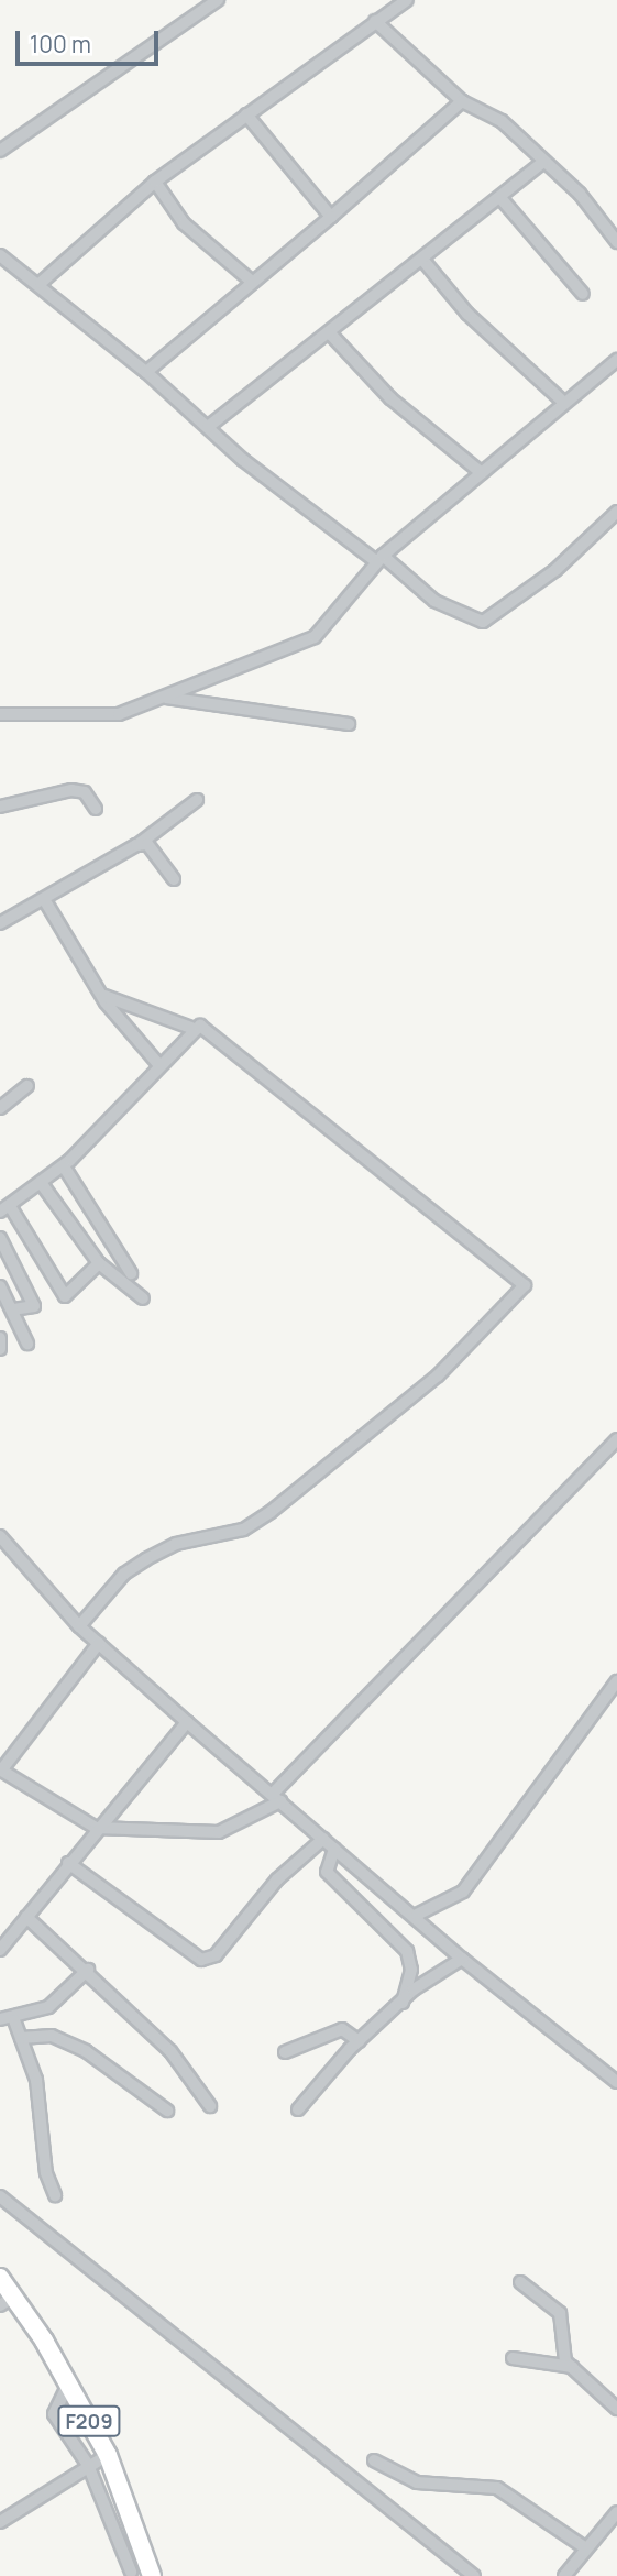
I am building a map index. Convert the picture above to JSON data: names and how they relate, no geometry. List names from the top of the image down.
{
  "streets": {
    "main road": ["F209"]
  },
  "scale_bar": "100 m"
}
